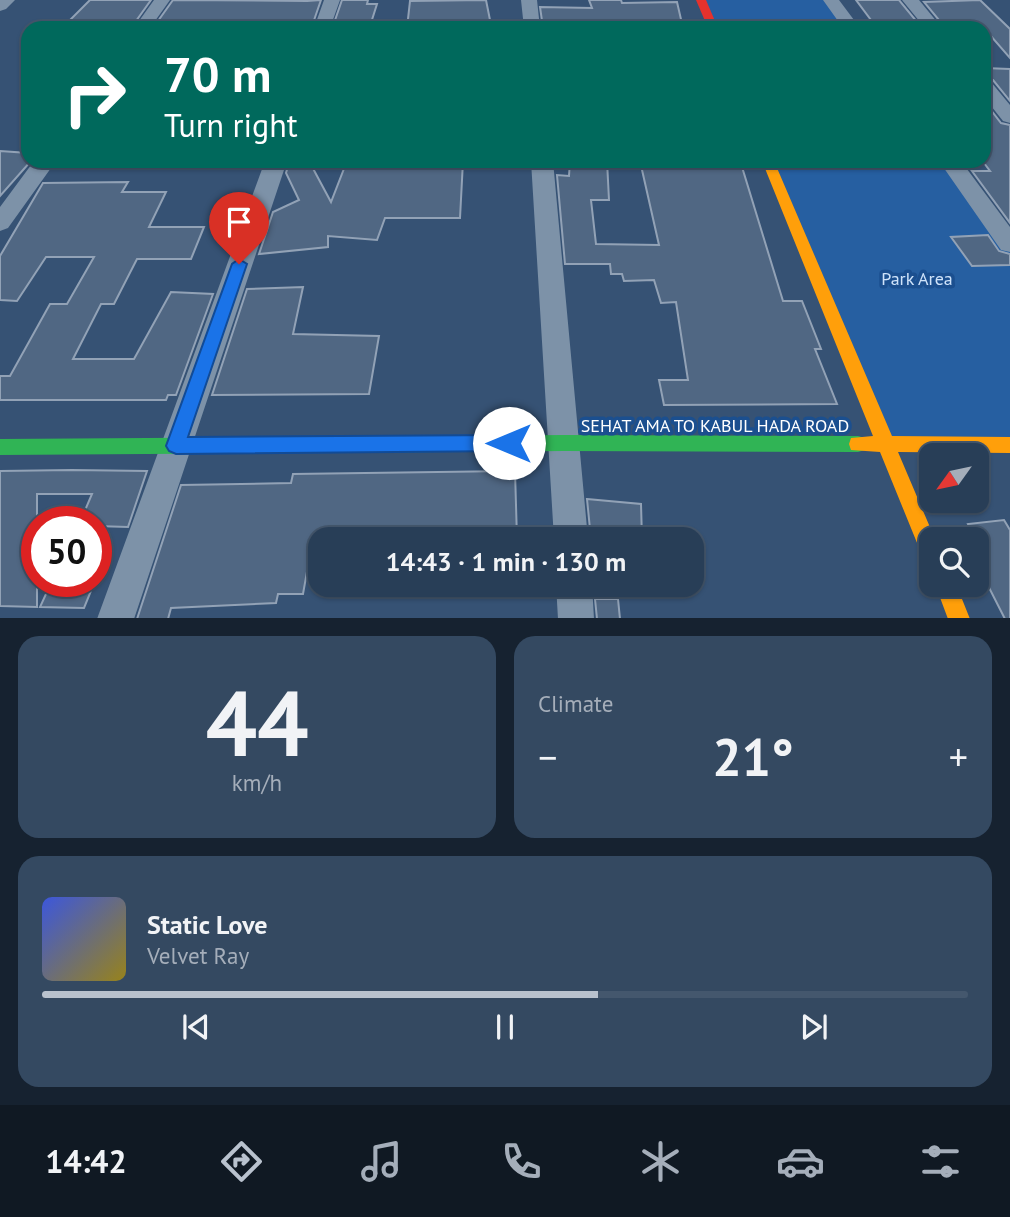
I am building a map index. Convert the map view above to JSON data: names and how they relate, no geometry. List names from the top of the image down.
{
  "streets": {
    "main road": ["SEHAT AMA TO KABUL HADA ROAD"]
  },
  "parks": ["Park Area"],
  "north": "bottom left",
  "page": {
    "turn": ["70 m", "Turn right"],
    "limit": "50",
    "trip": "14:43 · 1 min · 130 m",
    "tile": [
      ["44", "km/h"],
      "Climate"
    ],
    "heat": ["−", "21°", "+"],
    "song": ["Static Love", "Velvet Ray"],
    "tabs": "14:42"
  }
}
